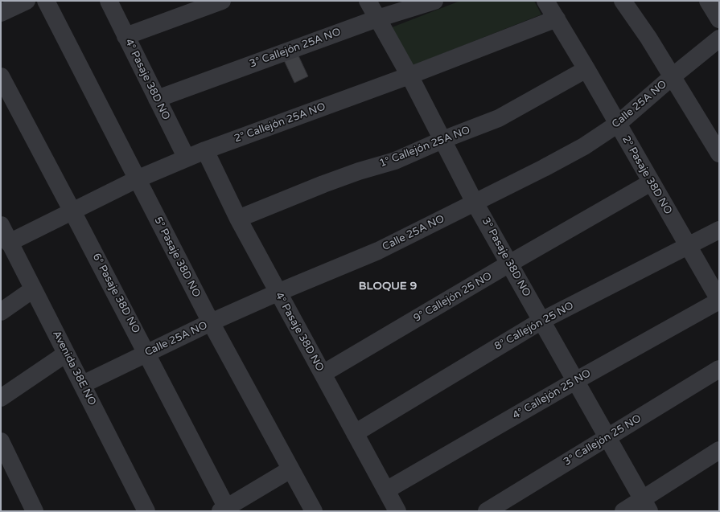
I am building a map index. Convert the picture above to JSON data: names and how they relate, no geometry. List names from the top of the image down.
{
  "streets": {
    "street": [
      "3° Callejón 25A NO",
      "4° Pasaje 38D NO",
      "Calle 25A NO",
      "2° Callejón 25A NO",
      "1° Callejón 25A NO",
      "2° Pasaje 38D NO",
      "5° Pasaje 38D NO",
      "3° Pasaje 38D NO",
      "6° Pasaje 38D NO",
      "9° Callejón 25 NO",
      "8° Callejón 25 NO",
      "Avenida 38E NO",
      "4° Callejón 25 NO",
      "3° Callejón 25 NO"
    ]
  },
  "crossings": [
    ["3° Callejón 25A NO", "4° Pasaje 38D NO"],
    ["3° Callejón 25A NO", "3° Pasaje 38D NO"],
    ["4° Pasaje 38D NO", "Calle 25A NO"],
    ["4° Pasaje 38D NO", "2° Callejón 25A NO"],
    ["4° Pasaje 38D NO", "1° Callejón 25A NO"],
    ["4° Pasaje 38D NO", "9° Callejón 25 NO"],
    ["4° Pasaje 38D NO", "8° Callejón 25 NO"],
    ["4° Pasaje 38D NO", "4° Callejón 25 NO"],
    ["Calle 25A NO", "2° Pasaje 38D NO"],
    ["Calle 25A NO", "5° Pasaje 38D NO"],
    ["Calle 25A NO", "3° Pasaje 38D NO"],
    ["Calle 25A NO", "6° Pasaje 38D NO"],
    ["Calle 25A NO", "Avenida 38E NO"],
    ["2° Callejón 25A NO", "2° Pasaje 38D NO"],
    ["2° Callejón 25A NO", "5° Pasaje 38D NO"],
    ["2° Callejón 25A NO", "3° Pasaje 38D NO"],
    ["2° Callejón 25A NO", "6° Pasaje 38D NO"],
    ["2° Callejón 25A NO", "Avenida 38E NO"],
    ["1° Callejón 25A NO", "2° Pasaje 38D NO"],
    ["1° Callejón 25A NO", "3° Pasaje 38D NO"],
    ["2° Pasaje 38D NO", "9° Callejón 25 NO"],
    ["2° Pasaje 38D NO", "8° Callejón 25 NO"],
    ["2° Pasaje 38D NO", "4° Callejón 25 NO"],
    ["3° Pasaje 38D NO", "9° Callejón 25 NO"],
    ["3° Pasaje 38D NO", "8° Callejón 25 NO"],
    ["3° Pasaje 38D NO", "4° Callejón 25 NO"],
    ["3° Pasaje 38D NO", "3° Callejón 25 NO"]
  ],
  "districts": ["BLOQUE 9"]
}
